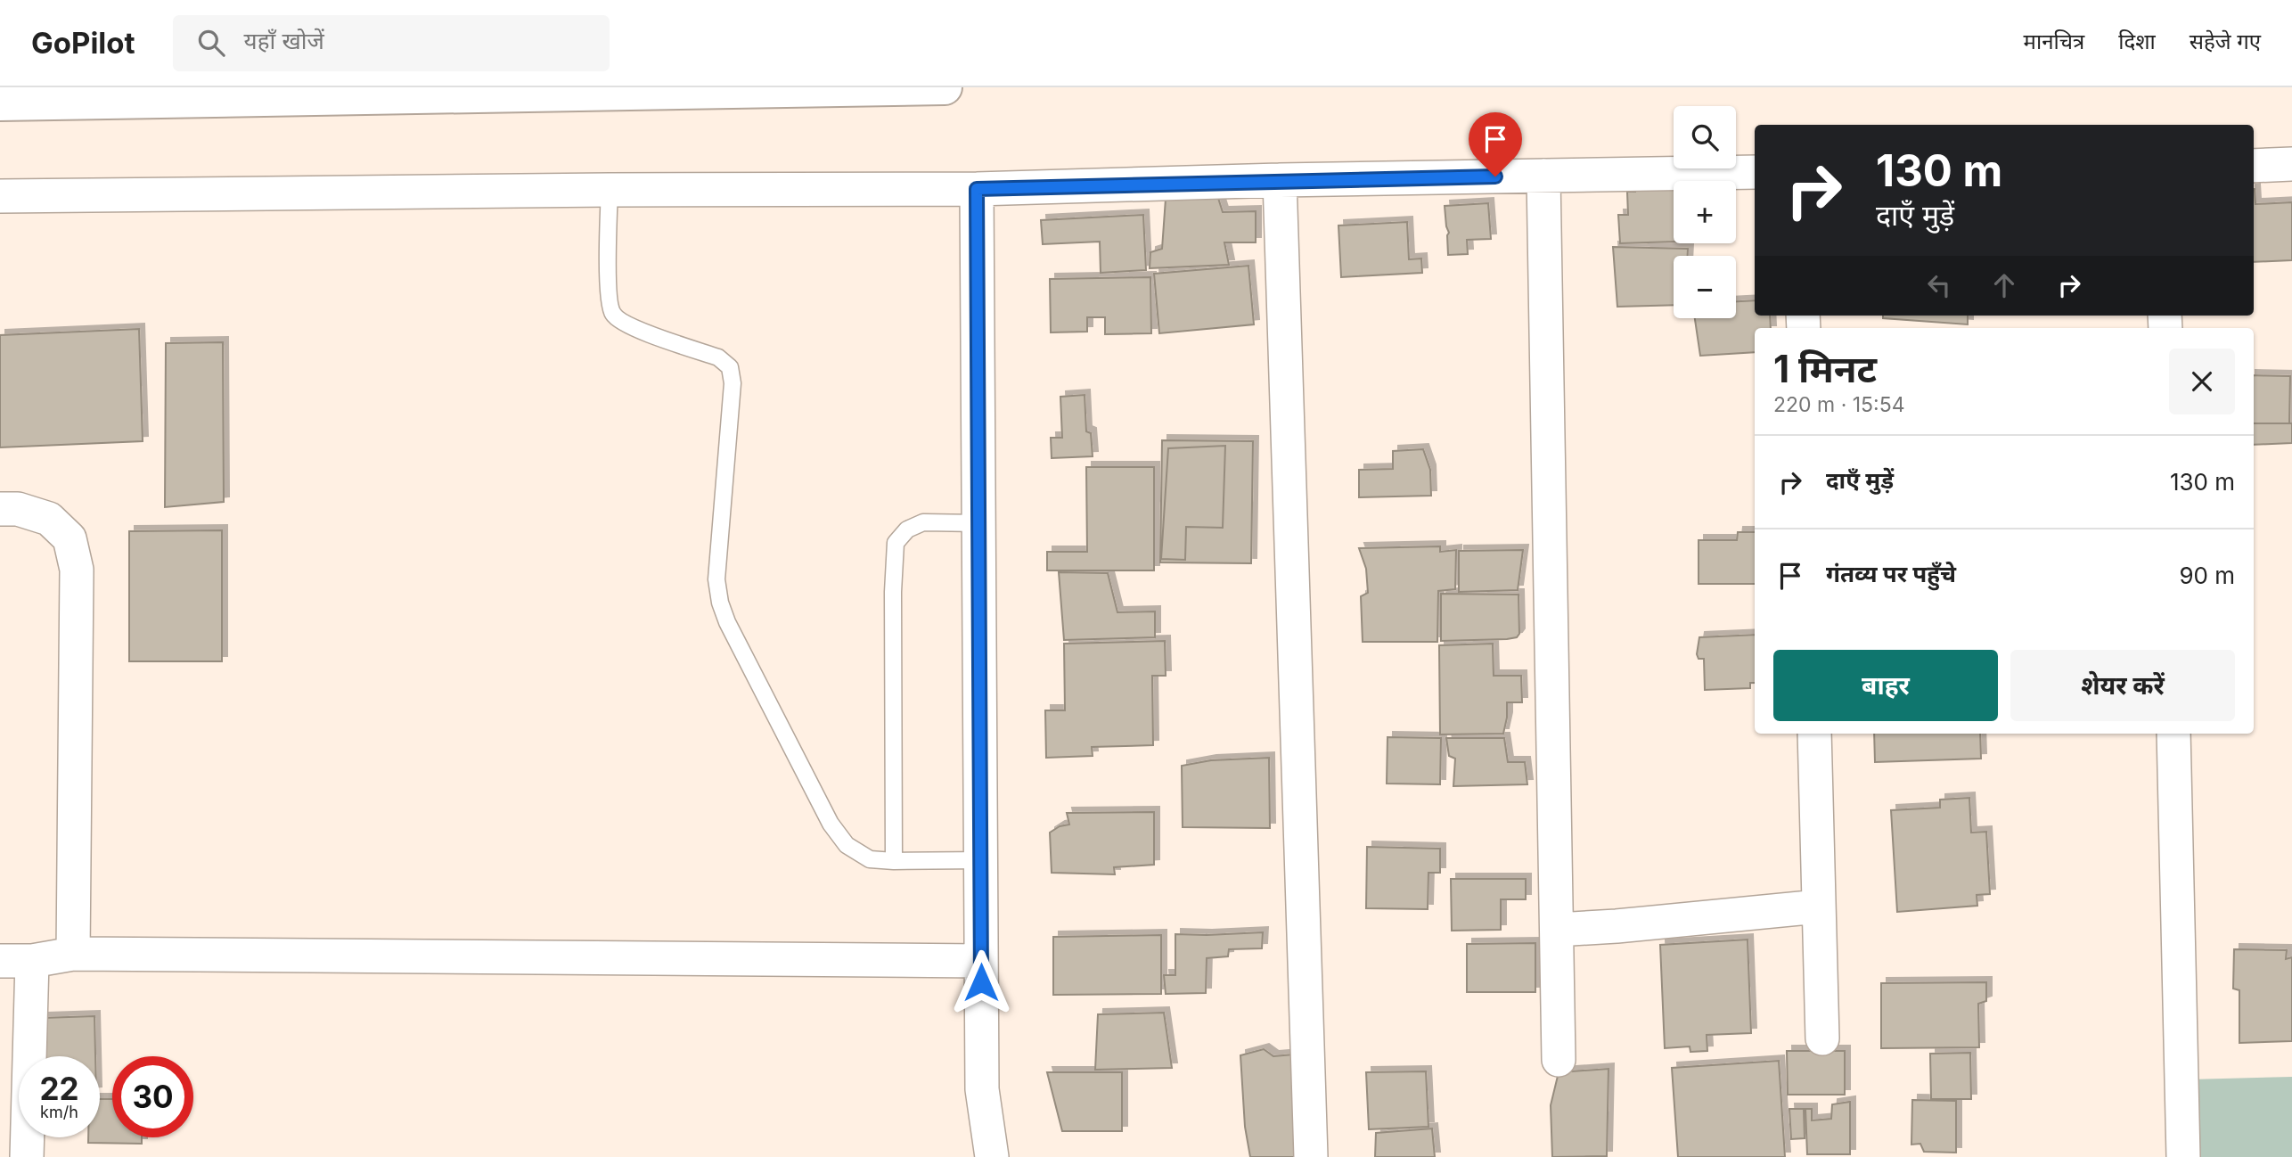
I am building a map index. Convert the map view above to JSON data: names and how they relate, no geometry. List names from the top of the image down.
{
  "page": {
    "header": "GoPilot",
    "search": "यहाँ खोजें",
    "nav": ["मानचित्र", "दिशा", "सहेजे गए"],
    "map_buttons": ["+", "−"],
    "turn": ["130 m", "दाएँ मुड़ें"],
    "heading": ["1 मिनट", "220 m · 15:54"],
    "list": [
      {
        "name": "दाएँ मुड़ें",
        "value": "130 m"
      },
      {
        "name": "गंतव्य पर पहुँचे",
        "value": "90 m"
      }
    ],
    "buttons": ["बाहर", "शेयर करें"],
    "speed": "22 km/h",
    "limit": "30"
  }
}
